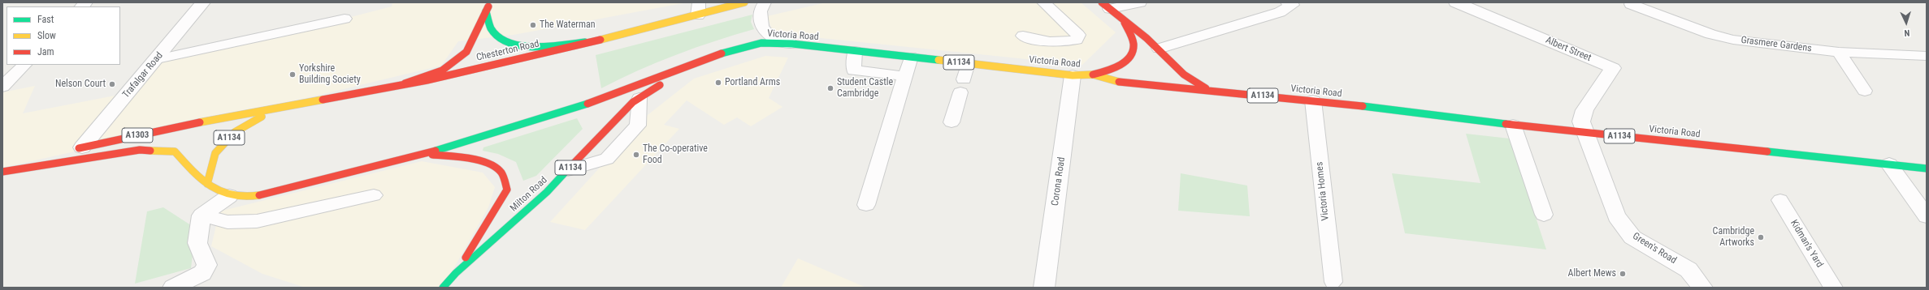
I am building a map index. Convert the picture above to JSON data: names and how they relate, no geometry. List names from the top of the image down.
{
  "streets": {
    "main road": [
      "Victoria Road",
      "Chesterton Road",
      "A1134",
      "A1303",
      "Milton Road"
    ],
    "street": [
      "Albert Street",
      "Trafalgar Road",
      "Corona Road",
      "Green's Road"
    ],
    "lane": ["Grasmere Gardens", "Victoria Homes", "Kidman's Yard"]
  },
  "crossings": [
    ["Victoria Road", "Albert Street"],
    ["Victoria Road", "A1134"],
    ["Victoria Road", "Corona Road"],
    ["Victoria Road", "Victoria Homes"],
    ["Victoria Road", "Green's Road"],
    ["Albert Street", "Green's Road"],
    ["Chesterton Road", "A1134"],
    ["Chesterton Road", "A1303"],
    ["A1134", "A1303"],
    ["Trafalgar Road", "A1303"]
  ],
  "places": [
    "The Waterman",
    "Yorkshire Building Society",
    "Portland Arms",
    "Nelson Court",
    "Student Castle Cambridge",
    "The Co-operative Food",
    "Cambridge Artworks",
    "Albert Mews"
  ],
  "legend": ["Fast", "Slow", "Jam"],
  "north": "bottom"
}
